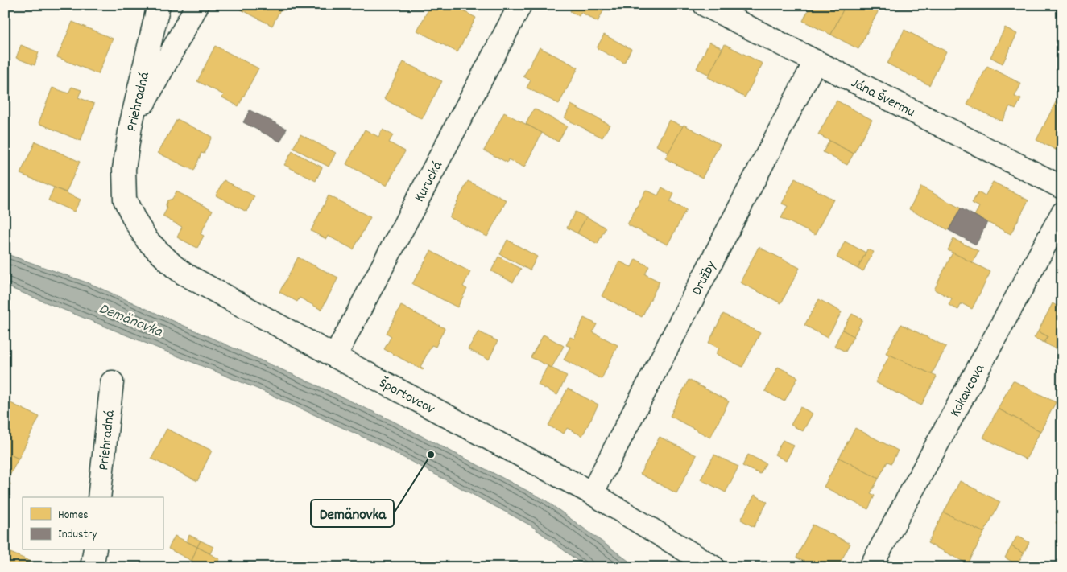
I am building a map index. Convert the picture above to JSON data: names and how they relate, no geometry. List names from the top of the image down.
{
  "streets": {
    "street": [
      "Jána Švermu",
      "Priehradná",
      "Kurucká",
      "Družby",
      "Kokavcova",
      "Športovcov"
    ]
  },
  "crossings": [
    ["Jána Švermu", "Družby"],
    ["Priehradná", "Športovcov"],
    ["Kurucká", "Športovcov"],
    ["Družby", "Športovcov"]
  ],
  "water": ["Demänovka"],
  "places": ["Demänovka"],
  "legend": ["Homes", "Industry"]
}
